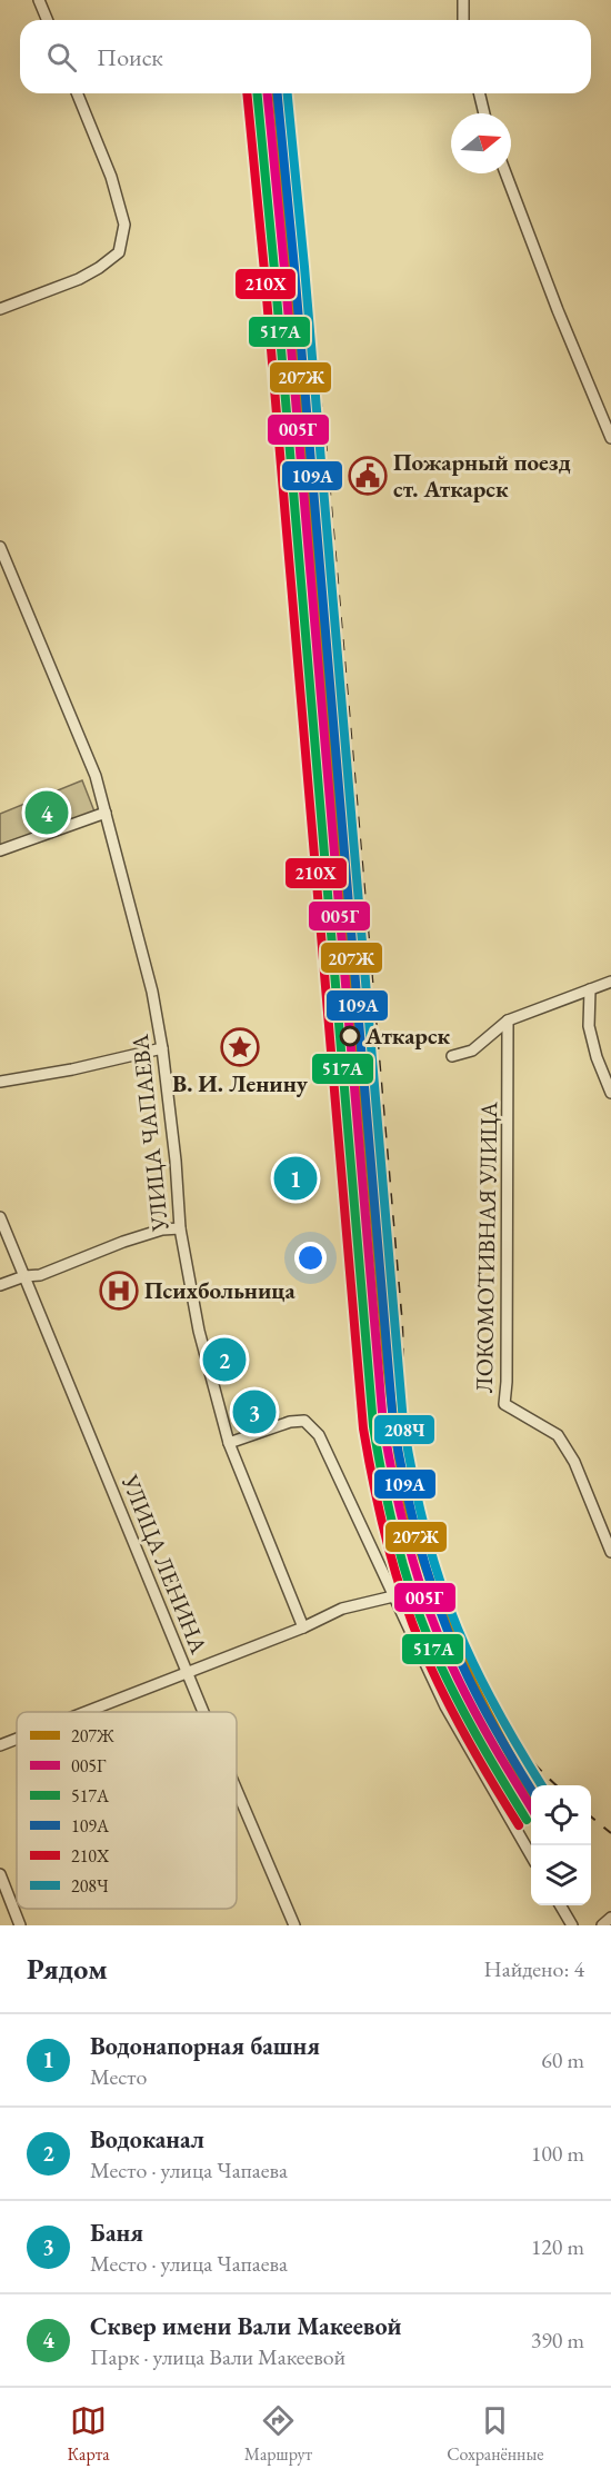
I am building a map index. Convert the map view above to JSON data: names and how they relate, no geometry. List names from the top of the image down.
{
  "streets": {
    "street": ["УЛИЦА ЧАПАЕВА", "ЛОКОМОТИВНАЯ УЛИЦА", "УЛИЦА ЛЕНИНА"]
  },
  "places": {
    "public building": ["Пожарный поезд ст. Аткарск"],
    "other": ["Аткарск"],
    "place": ["В. И. Ленину"],
    "hospital": ["Психбольница"]
  },
  "lines": [
    "transit line 207Ж",
    "transit line 005Г",
    "transit line 517А",
    "transit line 109А",
    "transit line 210Х",
    "transit line 208Ч"
  ],
  "legend": [
    "207Ж",
    "005Г",
    "517А",
    "109А",
    "210Х",
    "208Ч"
  ],
  "north": "right",
  "page": {
    "search": "Поиск",
    "pins": [
      "4",
      "1",
      "2",
      "3"
    ],
    "heading": ["Рядом", "Найдено: 4"],
    "list": [
      {
        "mark": "1",
        "name": "Водонапорная башня",
        "note": "Место",
        "value": "60 m"
      },
      {
        "mark": "2",
        "name": "Водоканал",
        "note": "Место · улица Чапаева",
        "value": "100 m"
      },
      {
        "mark": "3",
        "name": "Баня",
        "note": "Место · улица Чапаева",
        "value": "120 m"
      },
      {
        "mark": "4",
        "name": "Сквер имени Вали Макеевой",
        "note": "Парк · улица Вали Макеевой",
        "value": "390 m"
      }
    ],
    "nav": ["Карта", "Маршрут", "Сохранённые"]
  }
}
